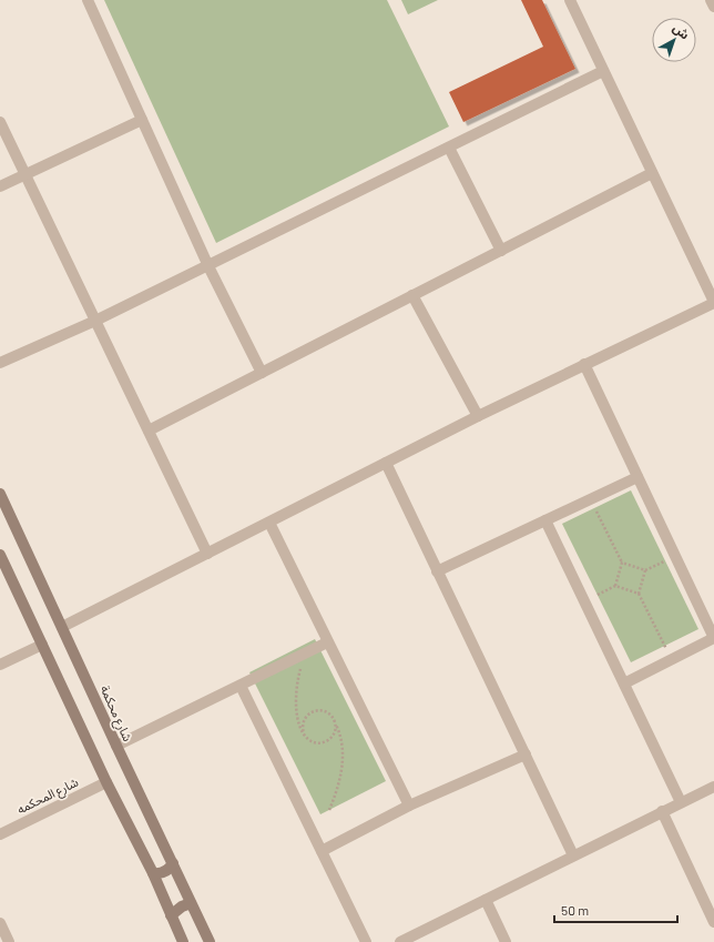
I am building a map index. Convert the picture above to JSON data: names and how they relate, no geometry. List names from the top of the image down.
{
  "streets": {
    "main road": ["شارع محكمة"],
    "street": ["شارع المحكمه"]
  },
  "scale_bar": "50 m",
  "north": "top right"
}
